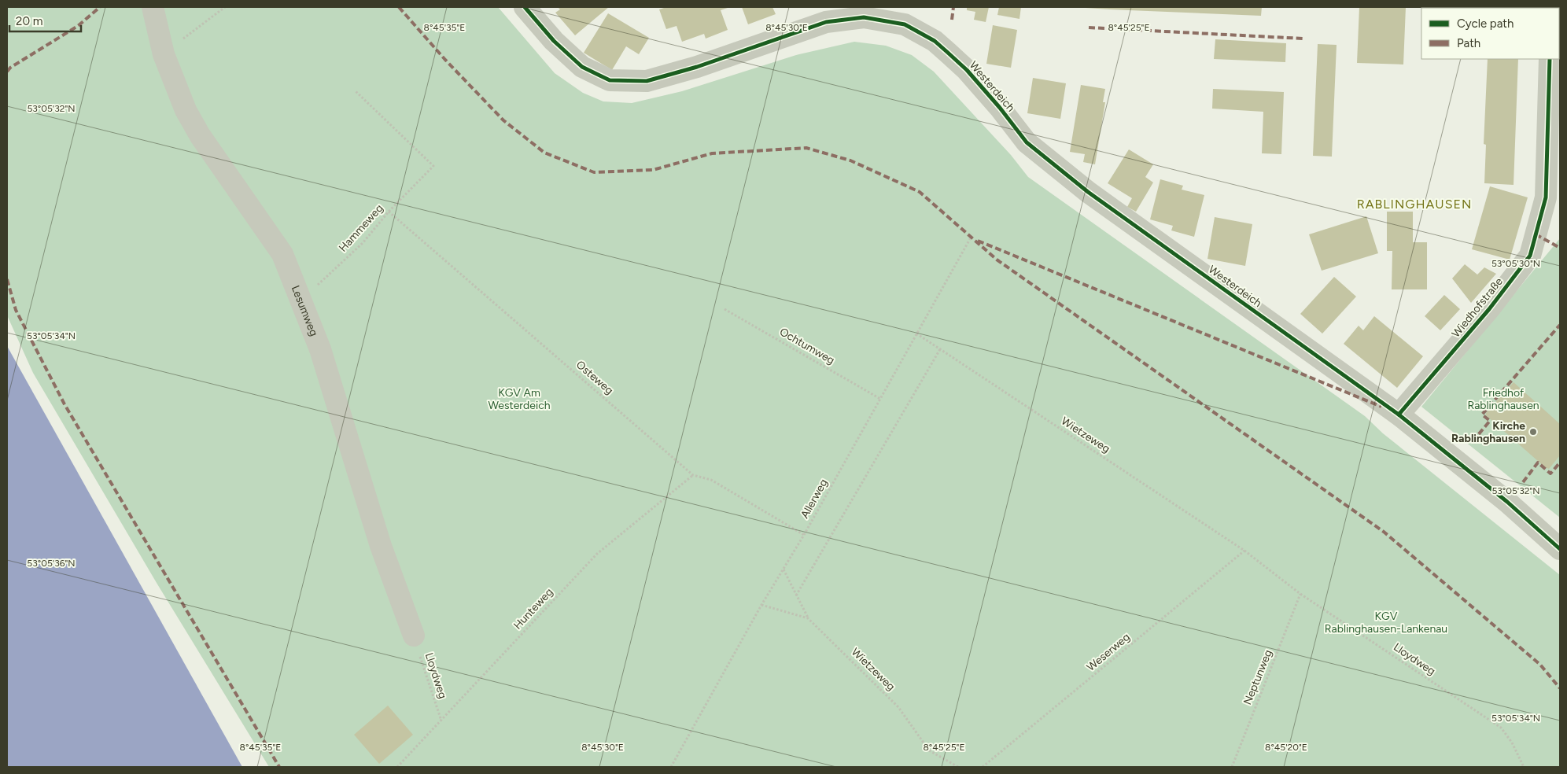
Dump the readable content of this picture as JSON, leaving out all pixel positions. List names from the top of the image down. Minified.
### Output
{"streets":{"street":["Westerdeich","Wiedhofstraße","Lesumweg"],"path":["Hammeweg","Ochtumweg","Osteweg","Wietzeweg","Allerweg","Hunteweg","Weserweg","Lloydweg","Neptunweg"]},"crossings":[["Westerdeich","Wiedhofstraße"],["Hammeweg","Lesumweg"],["Hammeweg","Osteweg"],["Lesumweg","Lloydweg"],["Ochtumweg","Allerweg"],["Osteweg","Allerweg"],["Osteweg","Hunteweg"],["Wietzeweg","Allerweg"],["Wietzeweg","Weserweg"],["Wietzeweg","Lloydweg"],["Hunteweg","Lloydweg"],["Weserweg","Lloydweg"],["Lloydweg","Neptunweg"]],"districts":["RABLINGHAUSEN"],"parks":["KGV Am Westerdeich","Friedhof Rablinghausen","KGV Rablinghausen-Lankenau"],"places":["Kirche Rablinghausen"],"legend":["Cycle path","Path"],"scale_bar":"20 m","coordinates":["8°45'35\"E","8°45'30\"E","8°45'25\"E","53°05'32\"N","53°05'30\"N","53°05'34\"N","53°05'36\"N","8°45'20\"E"]}
